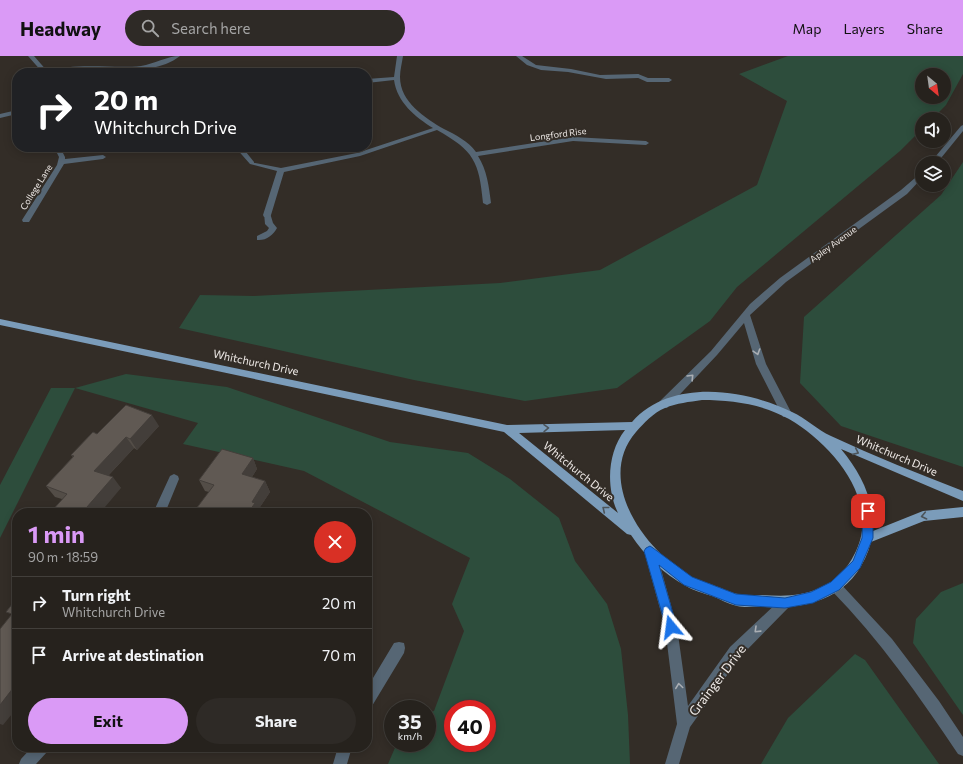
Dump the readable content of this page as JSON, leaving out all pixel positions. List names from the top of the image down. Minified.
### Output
{"streets":{"main road":["Whitchurch Drive"],"street":["Longford Rise","College Lane","Apley Avenue","Grainger Drive"]},"crossings":[["Apley Avenue","Whitchurch Drive"],["Whitchurch Drive","Grainger Drive"]],"one_way":["Apley Avenue"],"north":"bottom right","page":{"header":"Headway","search":"Search here","nav":["Map","Layers","Share"],"turn":["20 m","Whitchurch Drive"],"heading":["1 min","90 m · 18:59"],"list":[{"name":"Turn right","note":"Whitchurch Drive","value":"20 m"},{"name":"Arrive at destination","value":"70 m"}],"buttons":["Exit","Share"],"speed":"35 km/h","limit":"40"}}
